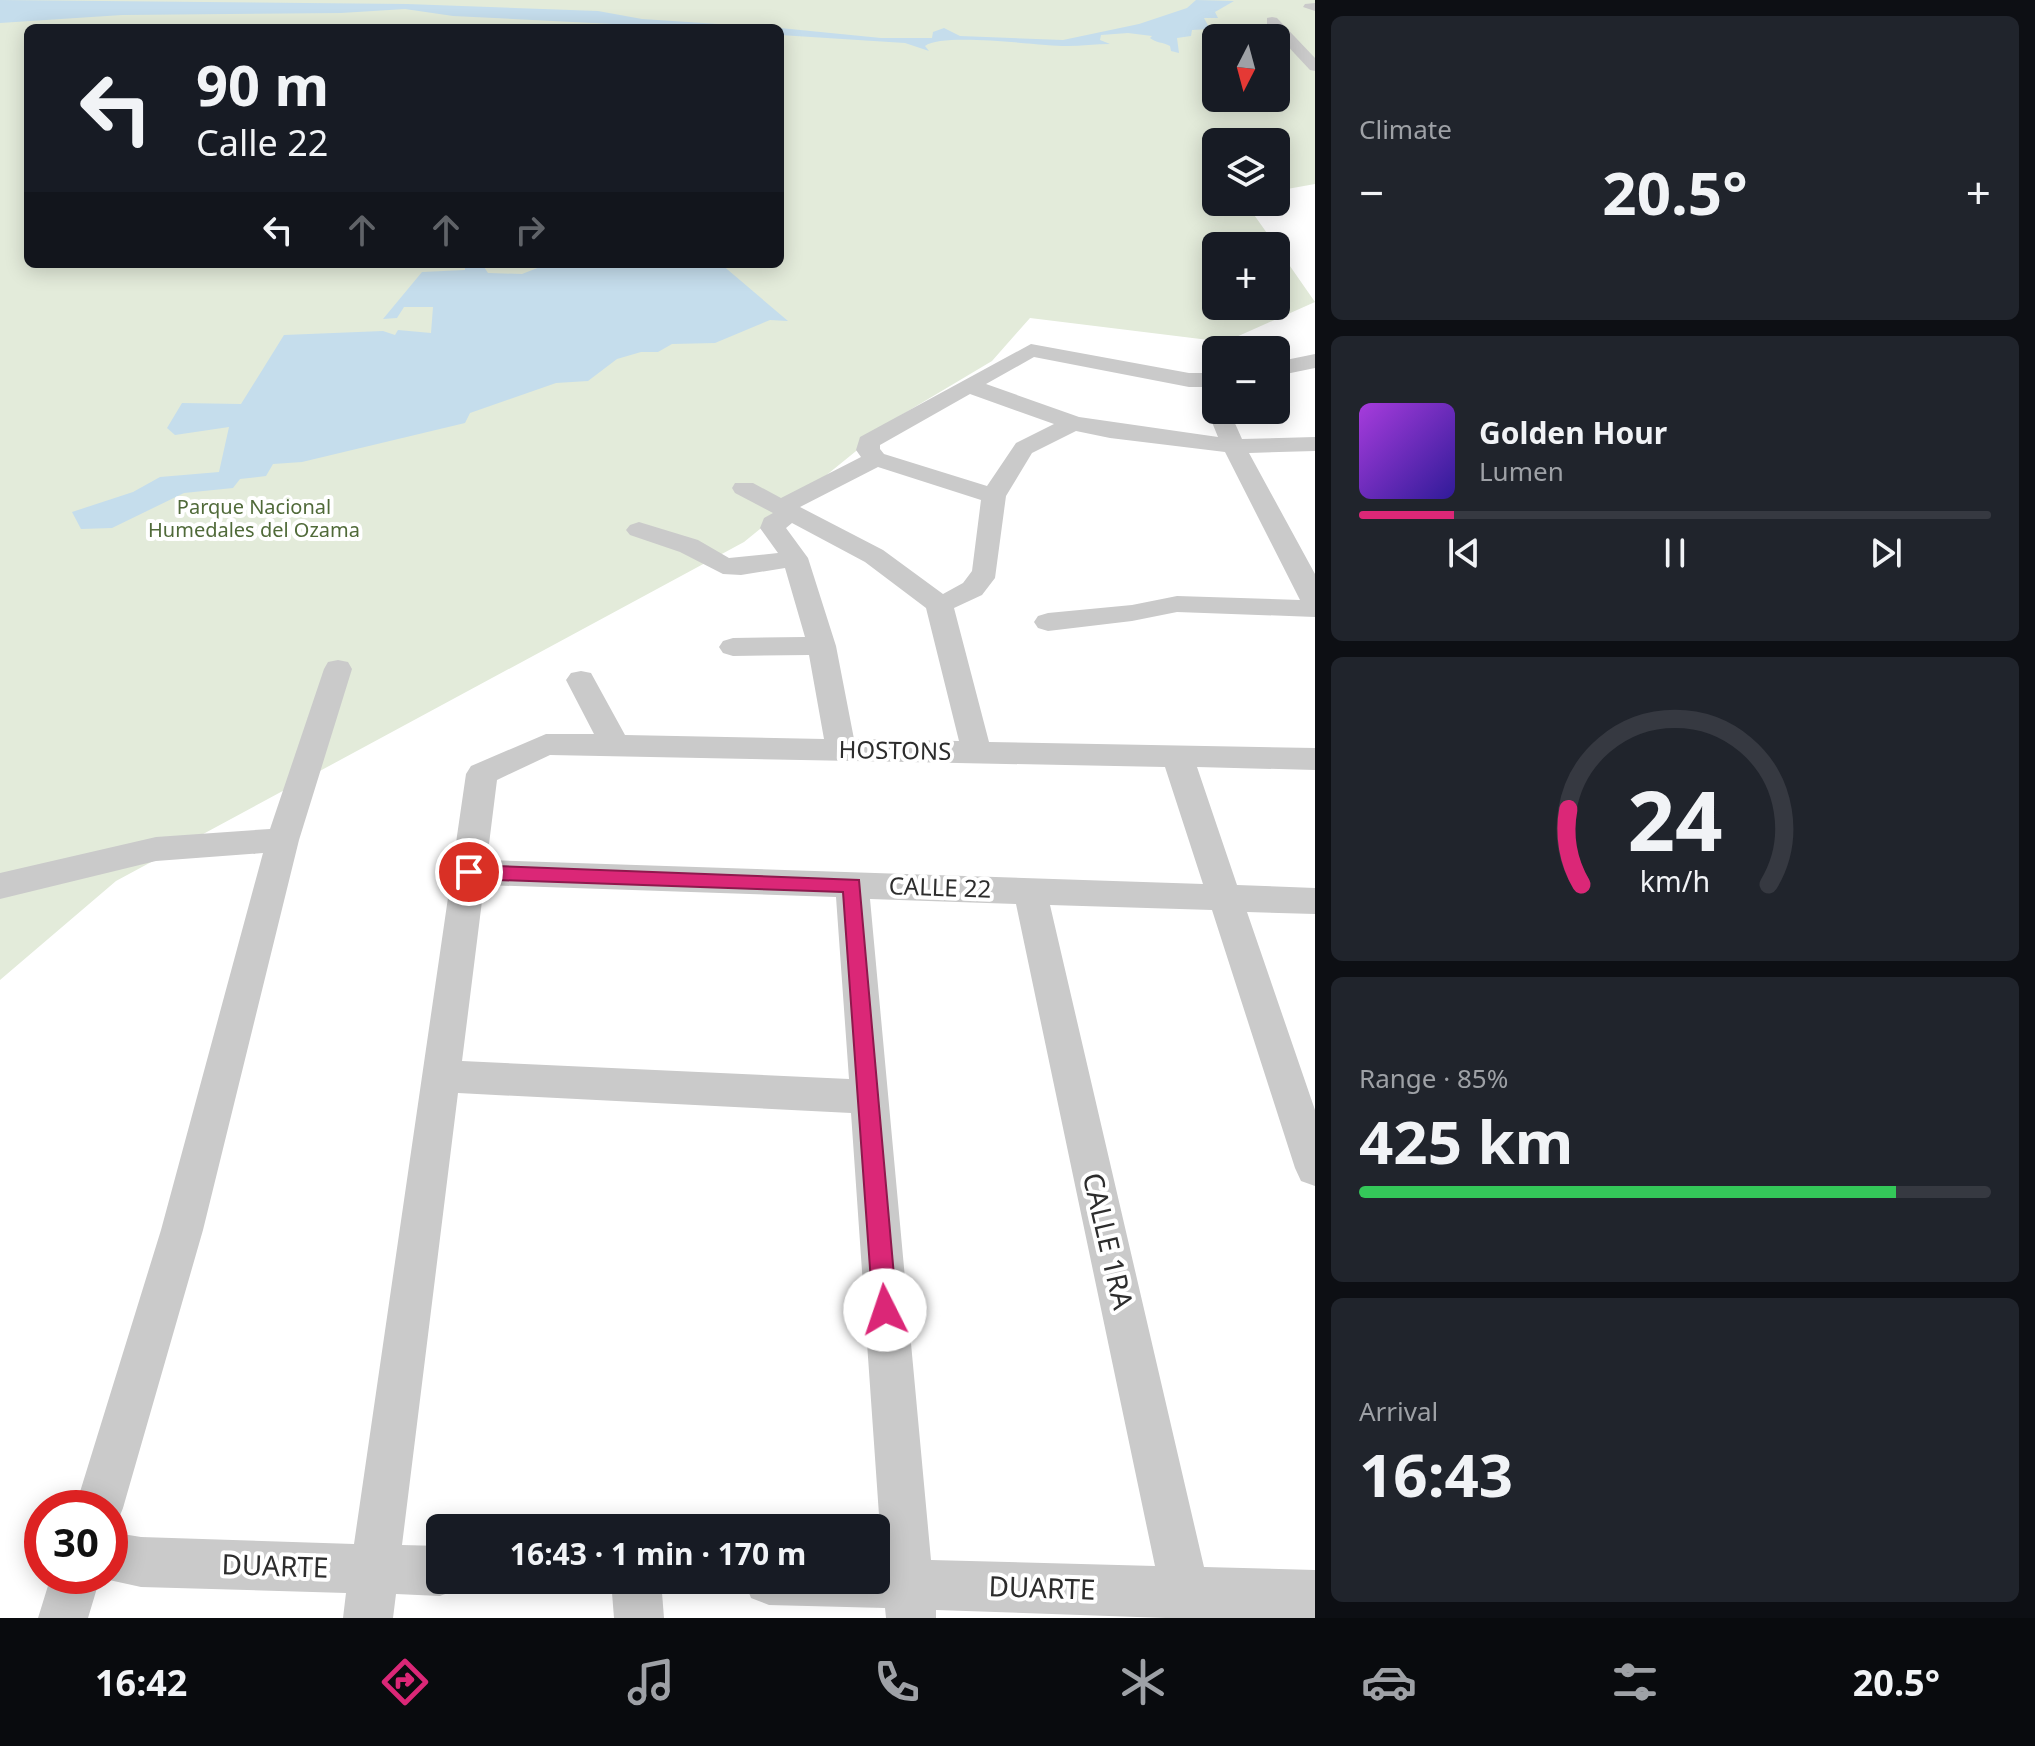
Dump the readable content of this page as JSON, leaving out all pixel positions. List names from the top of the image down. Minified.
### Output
{"streets":{"street":["HOSTONS","CALLE 22","CALLE 1RA","DUARTE"]},"crossings":[["HOSTONS","CALLE 22"],["CALLE 22","CALLE 1RA"],["CALLE 1RA","DUARTE"]],"parks":["Parque Nacional Humedales del Ozama"],"north":"bottom","page":{"tile":["Climate",["Range · 85%","425 km"],["Arrival","16:43"]],"map_buttons":["+","−"],"turn":["90 m","Calle 22"],"heat":["−","20.5°","+"],"song":["Golden Hour","Lumen"],"limit":"30","trip":"16:43 · 1 min · 170 m","tabs":["16:42","20.5°"],"gauge":["24","km/h"]}}
